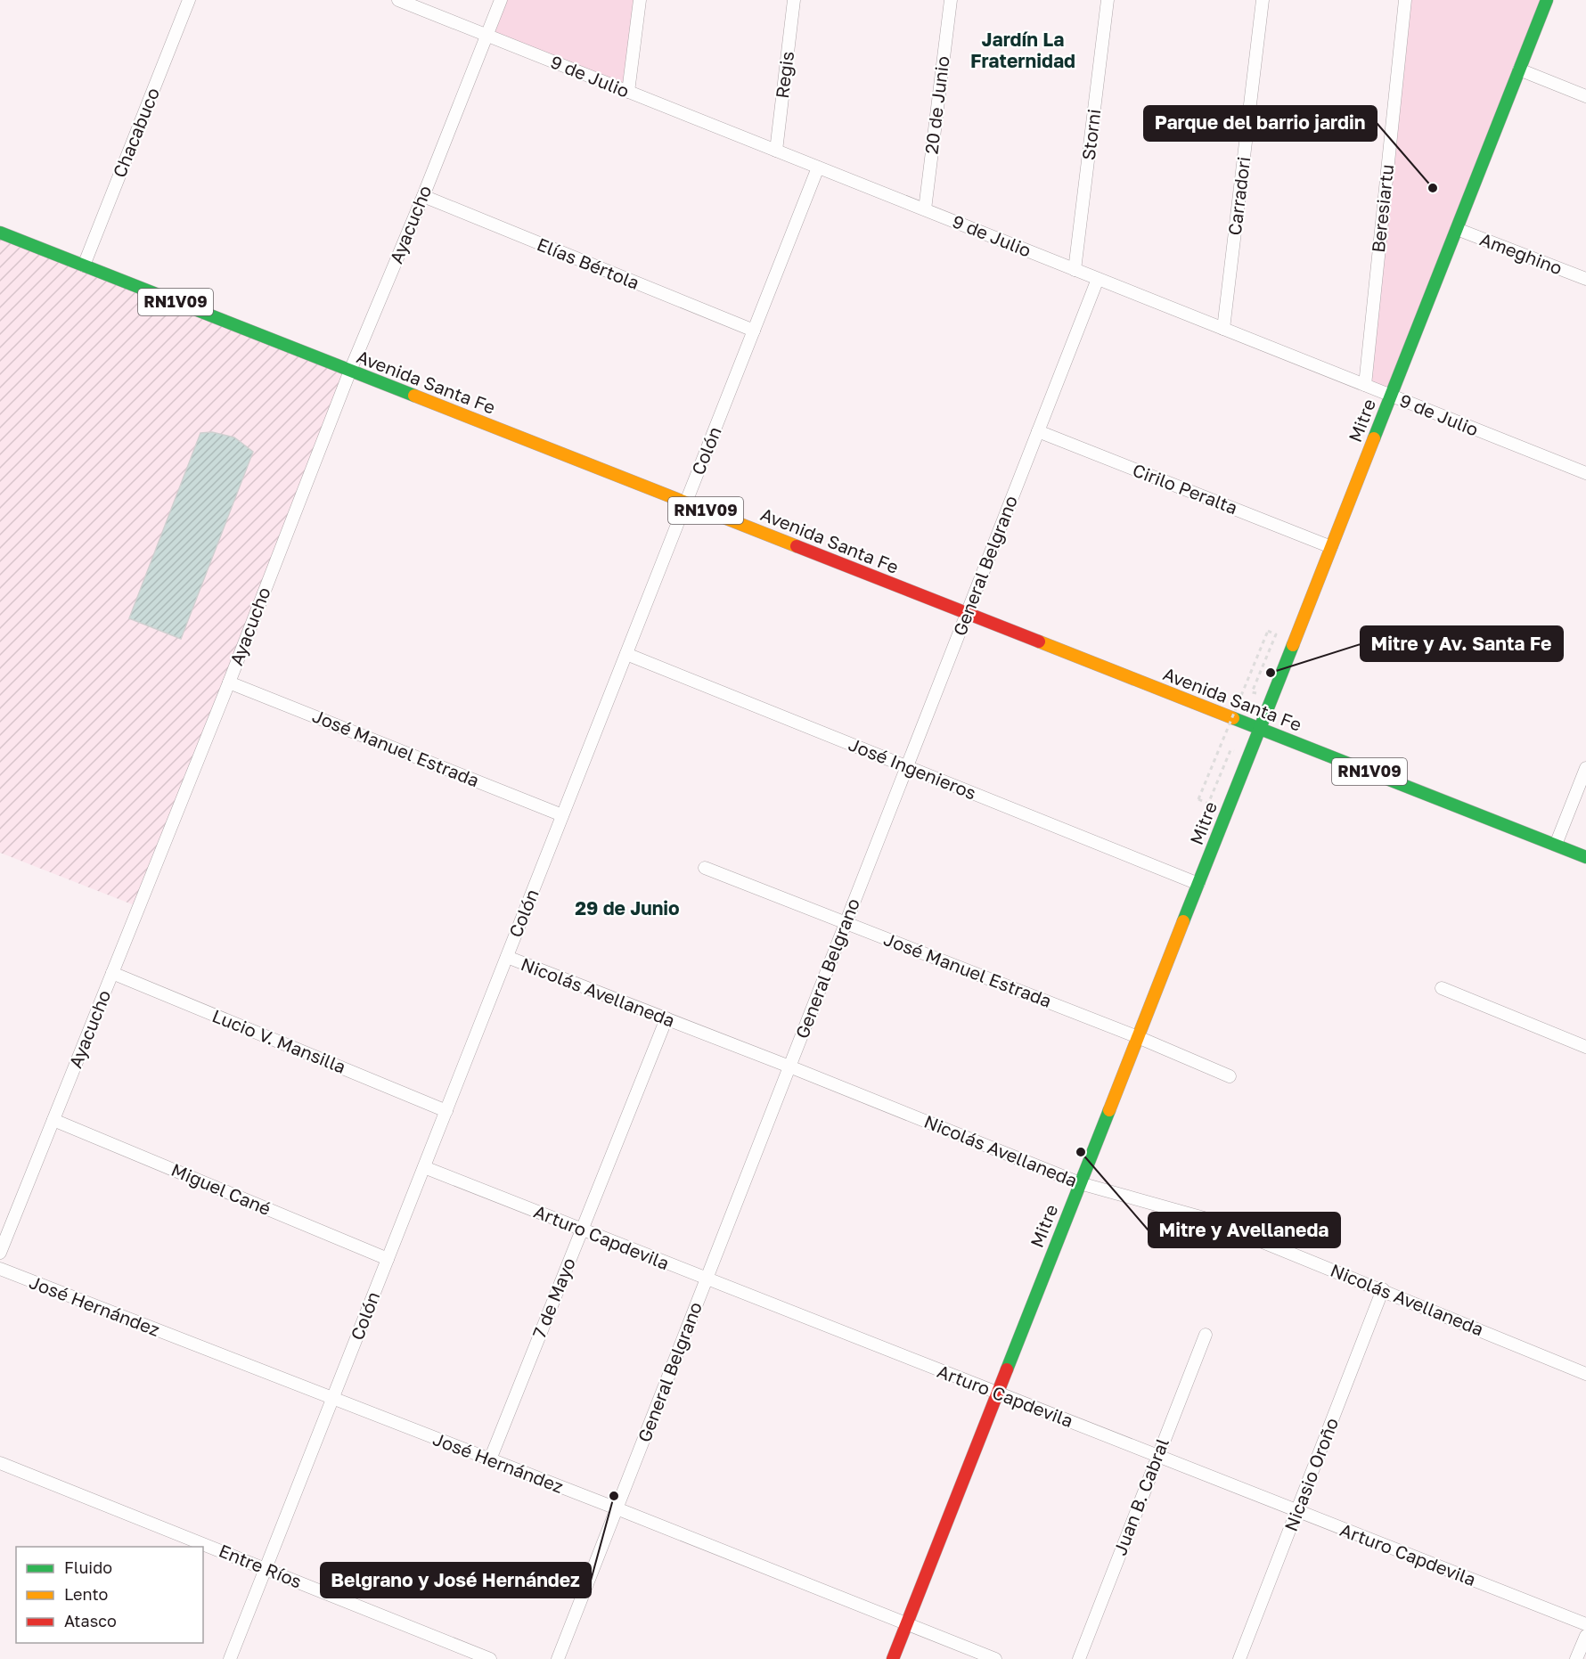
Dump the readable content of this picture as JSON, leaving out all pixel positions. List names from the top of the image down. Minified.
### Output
{"streets":{"street":["Regis","9 de Julio","20 de Junio","Chacabuco","Storni","Carradori","Beresiartu","Ayacucho","Ameghino","Elías Bértola","RN1V09","Avenida Santa Fe","Mitre","Colón","Cirilo Peralta","General Belgrano","José Manuel Estrada","José Ingenieros","Nicolás Avellaneda","Lucio V. Mansilla","Miguel Cané","Arturo Capdevila","7 de Mayo","José Hernández","Nicasio Oroño","Juan B. Cabral","Entre Ríos"]},"crossings":[["Regis","9 de Julio"],["9 de Julio","20 de Junio"],["9 de Julio","Storni"],["9 de Julio","Carradori"],["9 de Julio","Beresiartu"],["9 de Julio","Ayacucho"],["9 de Julio","Mitre"],["9 de Julio","Colón"],["9 de Julio","General Belgrano"],["Chacabuco","Avenida Santa Fe"],["Ayacucho","Elías Bértola"],["Ayacucho","Avenida Santa Fe"],["Ayacucho","José Manuel Estrada"],["Ayacucho","Lucio V. Mansilla"],["Ayacucho","Miguel Cané"],["Ameghino","Mitre"],["Elías Bértola","Colón"],["Avenida Santa Fe","Mitre"],["Avenida Santa Fe","Colón"],["Avenida Santa Fe","General Belgrano"],["Mitre","Cirilo Peralta"],["Mitre","José Manuel Estrada"],["Mitre","José Ingenieros"],["Mitre","Nicolás Avellaneda"],["Mitre","Arturo Capdevila"],["Mitre","José Hernández"],["Colón","José Manuel Estrada"],["Colón","José Ingenieros"],["Colón","Nicolás Avellaneda"],["Colón","Lucio V. Mansilla"],["Colón","Miguel Cané"],["Colón","Arturo Capdevila"],["Colón","José Hernández"],["Colón","Entre Ríos"],["Cirilo Peralta","General Belgrano"],["General Belgrano","José Manuel Estrada"],["General Belgrano","José Ingenieros"],["General Belgrano","Nicolás Avellaneda"],["General Belgrano","Arturo Capdevila"],["General Belgrano","José Hernández"],["Nicolás Avellaneda","7 de Mayo"],["Nicolás Avellaneda","Nicasio Oroño"],["Arturo Capdevila","7 de Mayo"],["Arturo Capdevila","Nicasio Oroño"],["Arturo Capdevila","Juan B. Cabral"],["7 de Mayo","José Hernández"]],"districts":["Jardín La Fraternidad","29 de Junio"],"places":["Parque del barrio jardin","Mitre y Av. Santa Fe","Mitre y Avellaneda","Belgrano y José Hernández"],"legend":["Fluido","Lento","Atasco"]}
